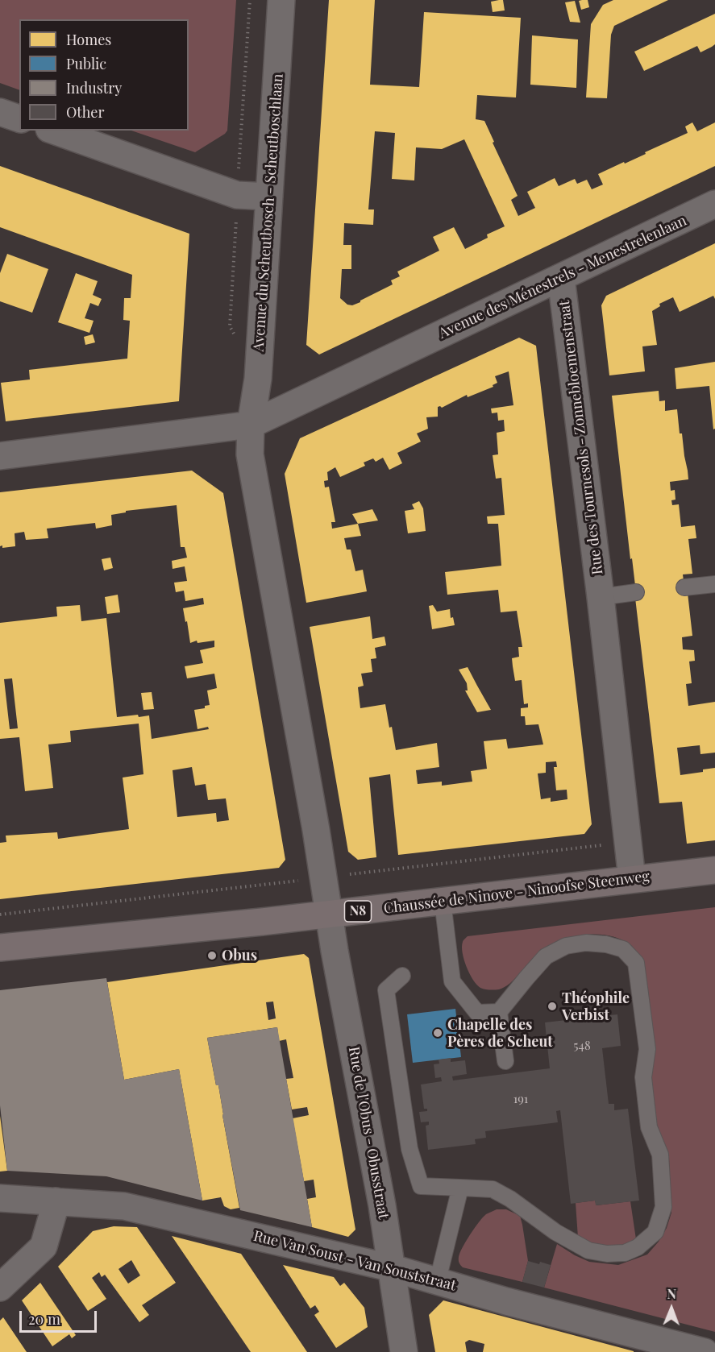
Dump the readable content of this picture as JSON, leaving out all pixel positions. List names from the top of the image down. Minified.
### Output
{"streets":{"main road":["Chaussée de Ninove - Ninoofse Steenweg","N8"],"street":["Avenue du Scheutbosch - Scheutboschlaan","Avenue des Ménestrels - Menestrelenlaan","Rue des Tournesols - Zonnebloemenstraat","Rue de l'Obus - Obusstraat","Rue Van Soust - Van Souststraat"]},"crossings":[["Avenue du Scheutbosch - Scheutboschlaan","Avenue des Ménestrels - Menestrelenlaan"],["Avenue du Scheutbosch - Scheutboschlaan","Chaussée de Ninove - Ninoofse Steenweg"],["Avenue du Scheutbosch - Scheutboschlaan","Rue de l'Obus - Obusstraat"],["Avenue des Ménestrels - Menestrelenlaan","Rue des Tournesols - Zonnebloemenstraat"],["Rue des Tournesols - Zonnebloemenstraat","Chaussée de Ninove - Ninoofse Steenweg"],["Chaussée de Ninove - Ninoofse Steenweg","Rue de l'Obus - Obusstraat"],["Rue de l'Obus - Obusstraat","Rue Van Soust - Van Souststraat"]],"places":["Obus","Théophile Verbist","Chapelle des Pères de Scheut"],"house_numbers":["548","191"],"legend":["Homes","Public","Industry","Other"],"scale_bar":"20 m","north":"top"}
